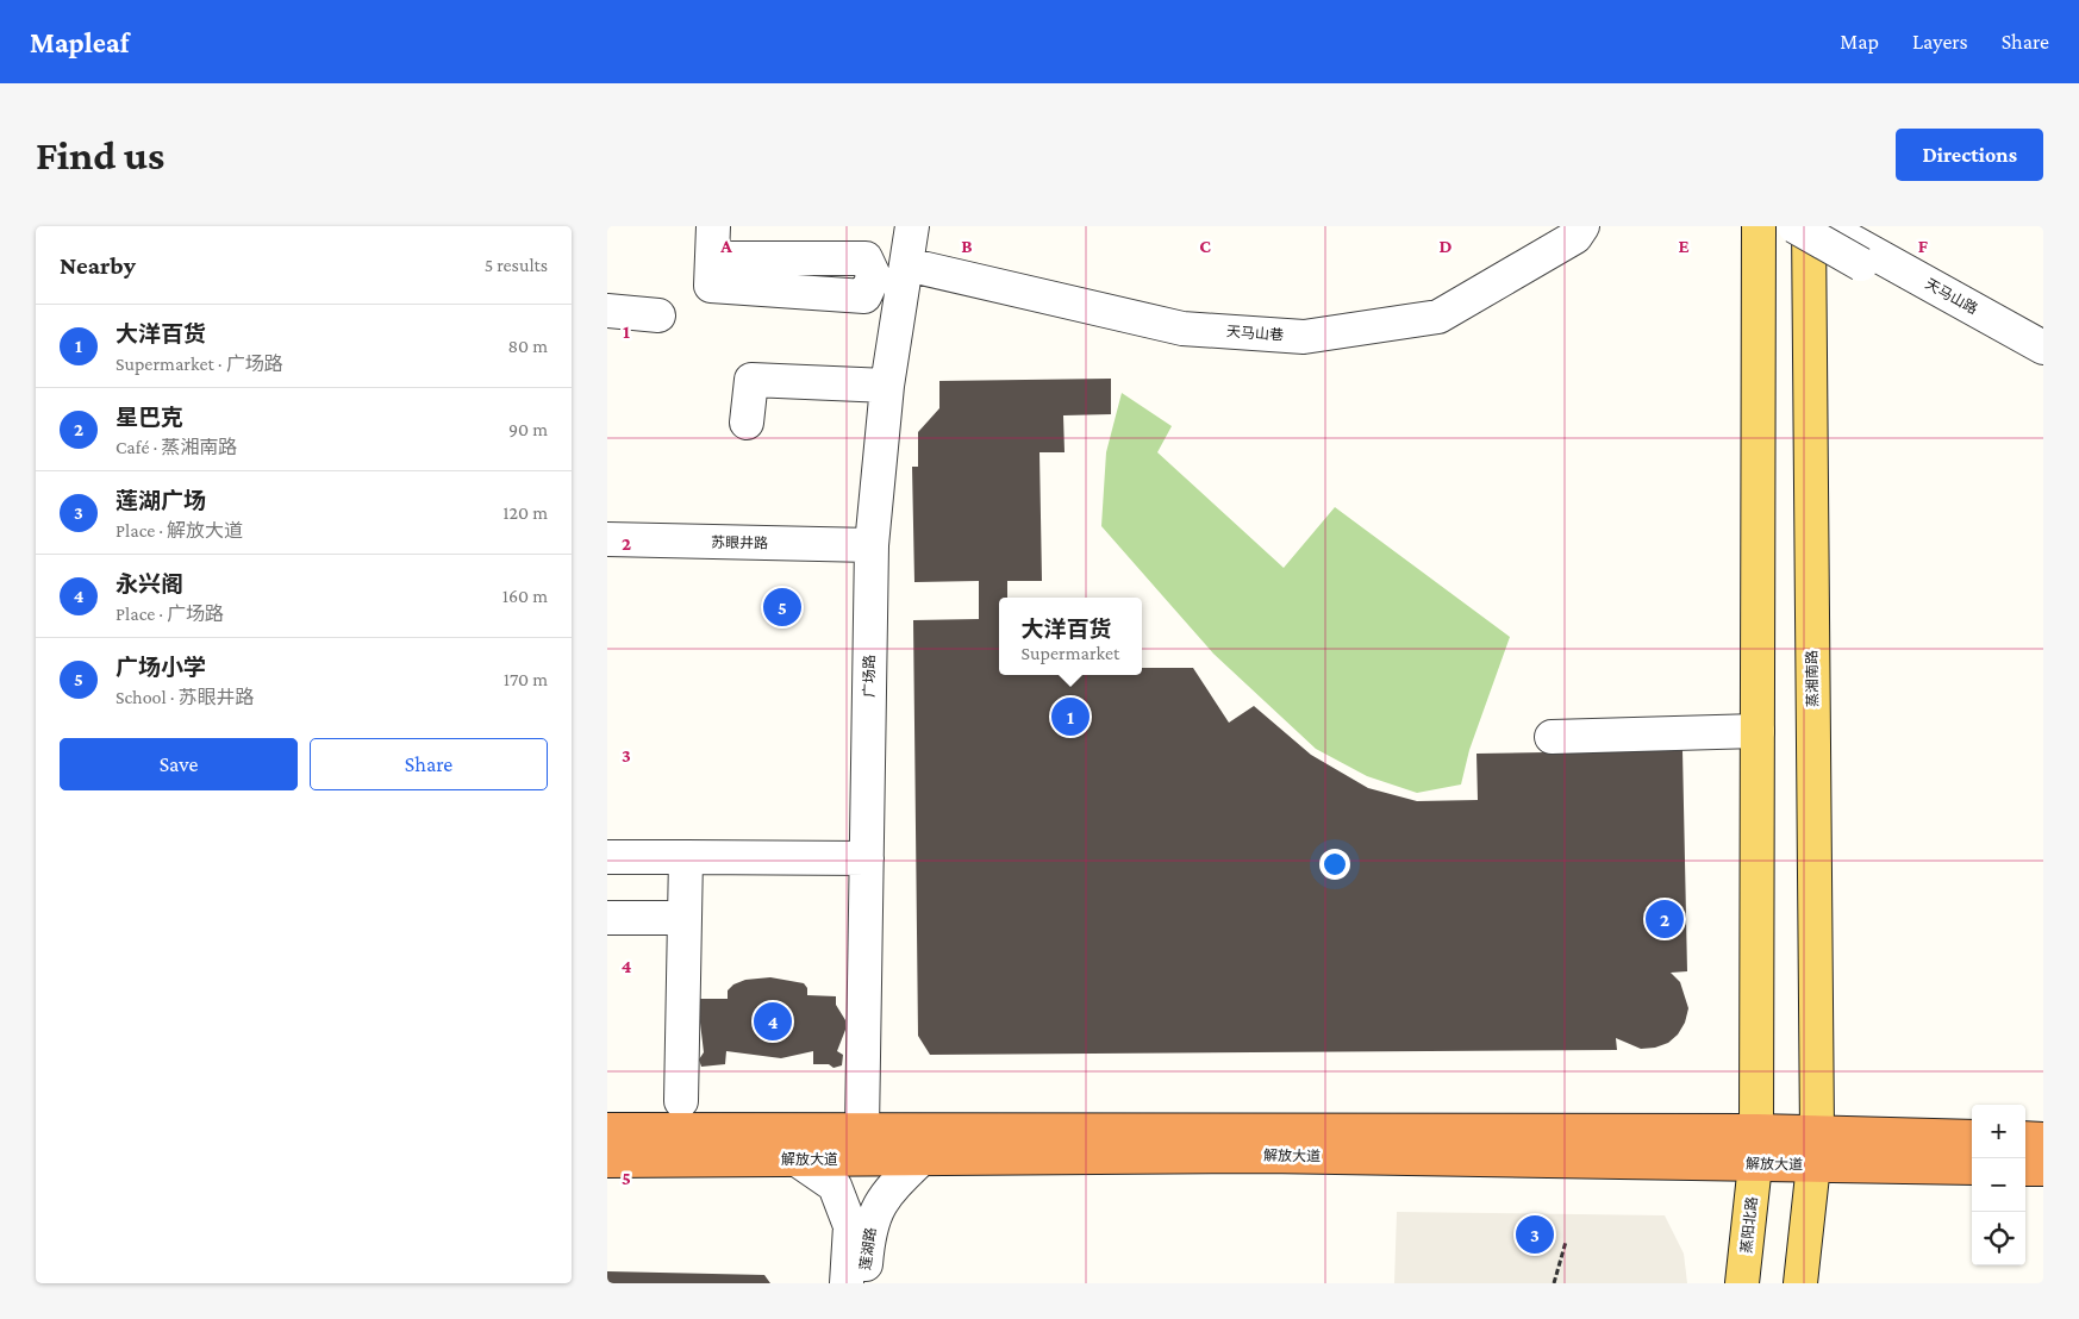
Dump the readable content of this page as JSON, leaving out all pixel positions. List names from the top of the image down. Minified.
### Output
{"streets":{"highway":["解放大道"],"main road":["蒸湘南路","蒸阳北路"],"street":["天马山路","天马山巷","苏眼井路","广场路","莲湖路"]},"crossings":[["天马山巷","广场路"],["苏眼井路","广场路"],["广场路","解放大道"],["蒸湘南路","解放大道"],["解放大道","蒸阳北路"],["解放大道","莲湖路"]],"page":{"header":"Mapleaf","nav":["Map","Layers","Share"],"buttons":["Directions",["Save","Share"]],"title":"Find us","heading":["Nearby","5 results"],"list":[{"mark":"1","name":"大洋百货","note":"Supermarket · 广场路","value":"80 m"},{"mark":"2","name":"星巴克","note":"Café · 蒸湘南路","value":"90 m"},{"mark":"3","name":"莲湖广场","note":"Place · 解放大道","value":"120 m"},{"mark":"4","name":"永兴阁","note":"Place · 广场路","value":"160 m"},{"mark":"5","name":"广场小学","note":"School · 苏眼井路","value":"170 m"}],"pins":["5","1","2","4","3"],"popup":["大洋百货","Supermarket"],"map_buttons":["+","−"]},"grid":{"columns":["A","B","C","D","E","F"],"rows":["1","2","3","4","5"]}}
